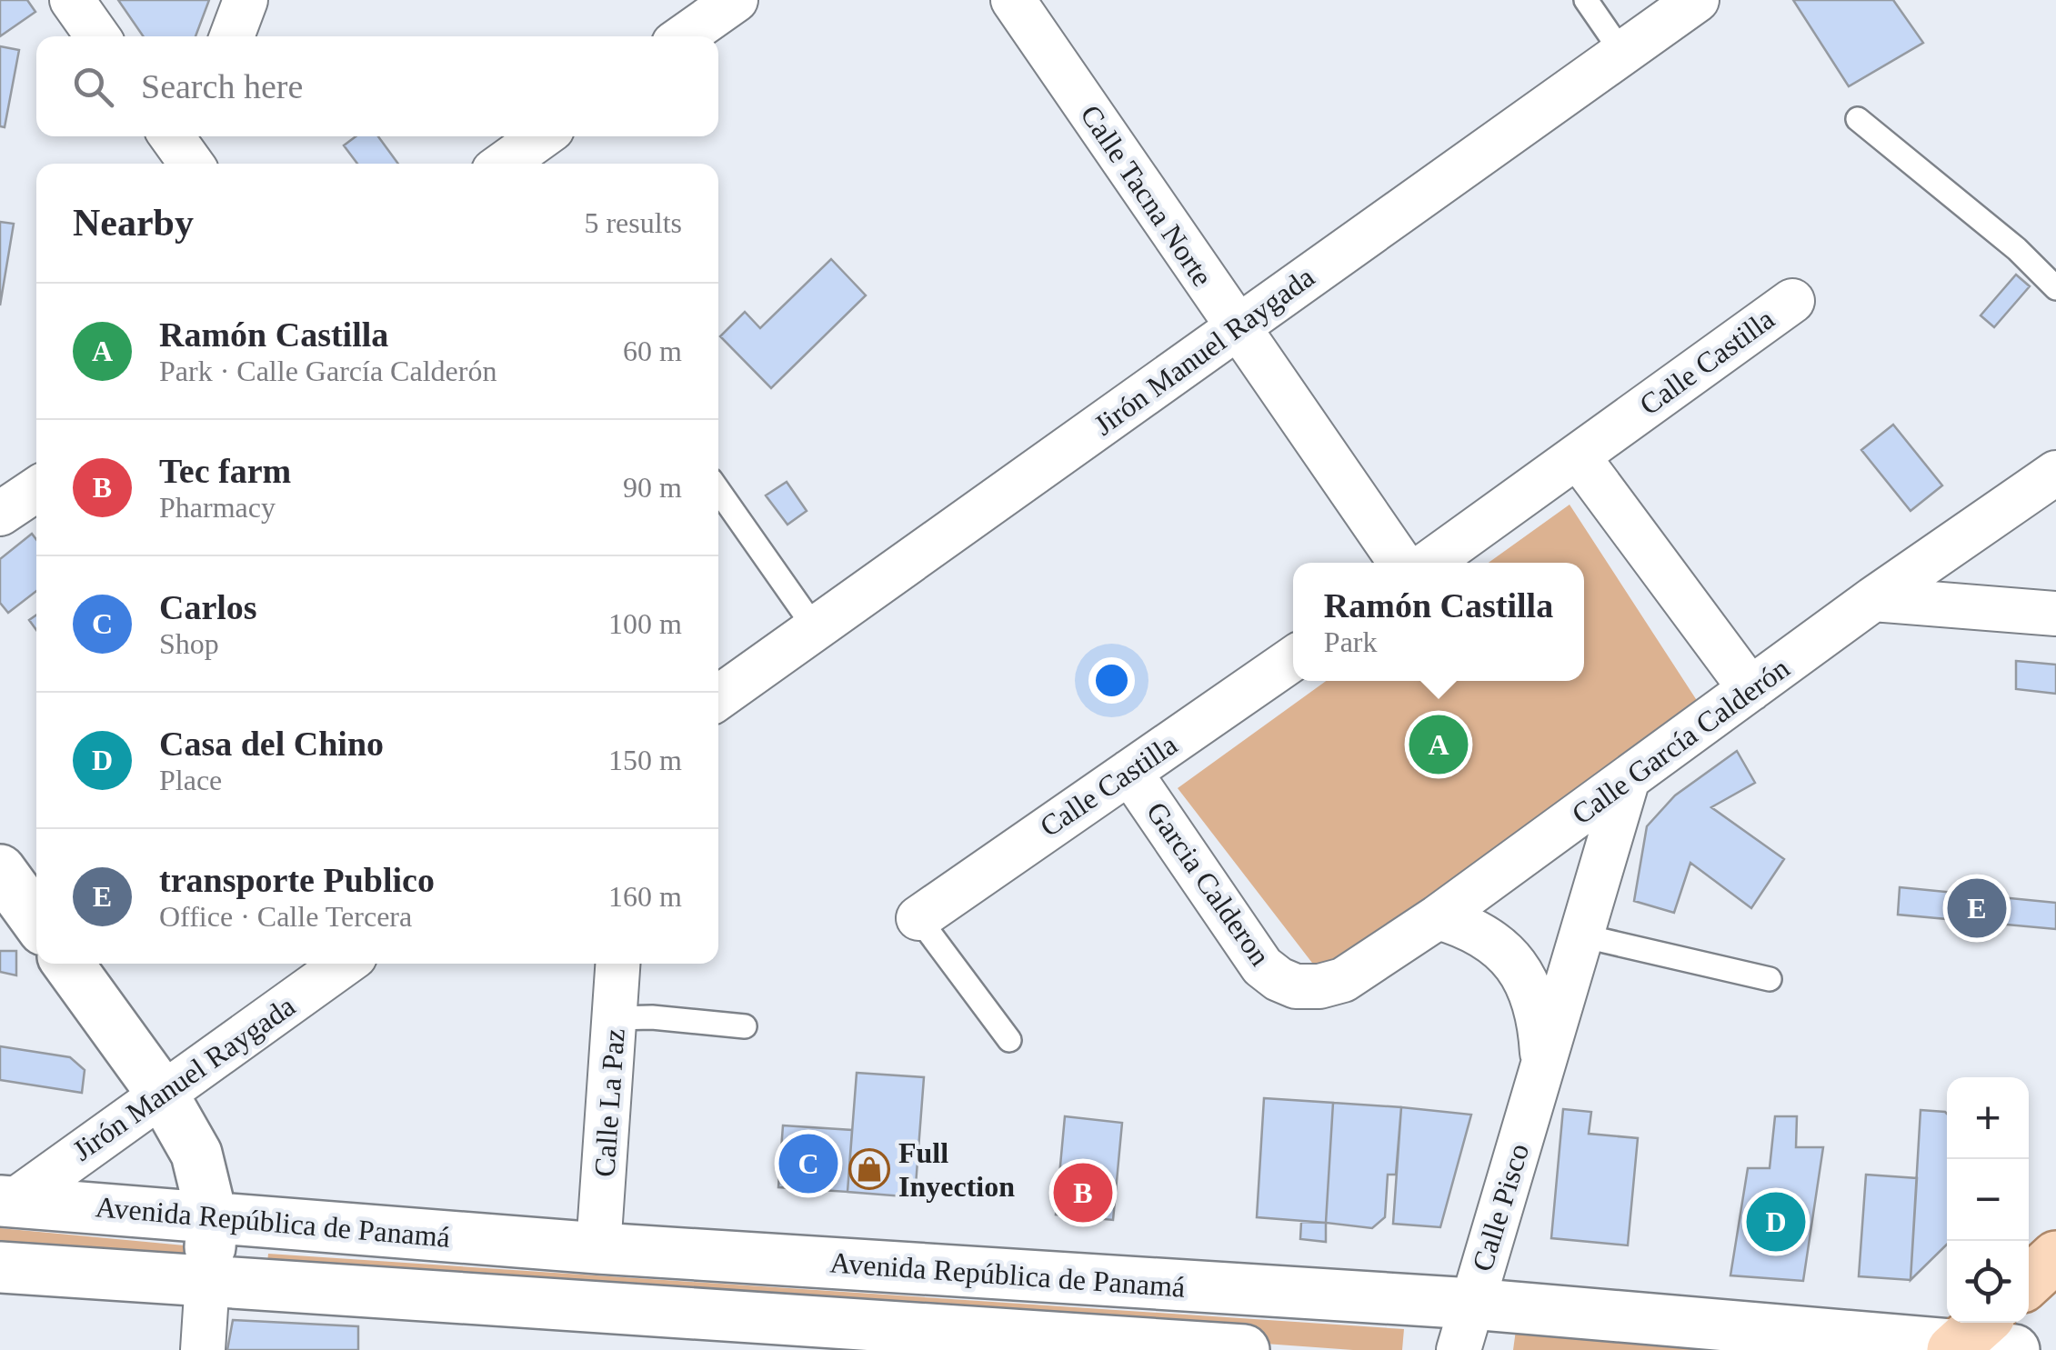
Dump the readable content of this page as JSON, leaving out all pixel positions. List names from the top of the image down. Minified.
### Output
{"streets":{"main road":["Avenida República de Panamá"],"street":["Calle Tacna Norte","Jirón Manuel Raygada","Calle Castilla","Calle García Calderón","Garcia Calderon","Calle La Paz","Calle Pisco"]},"crossings":[["Calle Tacna Norte","Jirón Manuel Raygada"],["Jirón Manuel Raygada","Avenida República de Panamá"],["Calle Castilla","Garcia Calderon"],["Calle García Calderón","Garcia Calderon"],["Calle García Calderón","Calle Pisco"],["Calle La Paz","Avenida República de Panamá"],["Calle Pisco","Avenida República de Panamá"]],"places":{"shop":["Full Inyection"]},"page":{"search":"Search here","heading":["Nearby","5 results"],"list":[{"mark":"A","name":"Ramón Castilla","note":"Park · Calle García Calderón","value":"60 m"},{"mark":"B","name":"Tec farm","note":"Pharmacy","value":"90 m"},{"mark":"C","name":"Carlos","note":"Shop","value":"100 m"},{"mark":"D","name":"Casa del Chino","note":"Place","value":"150 m"},{"mark":"E","name":"transporte Publico","note":"Office · Calle Tercera","value":"160 m"}],"popup":["Ramón Castilla","Park"],"pins":["A","E","C","B","D"],"map_buttons":["+","−"]}}
